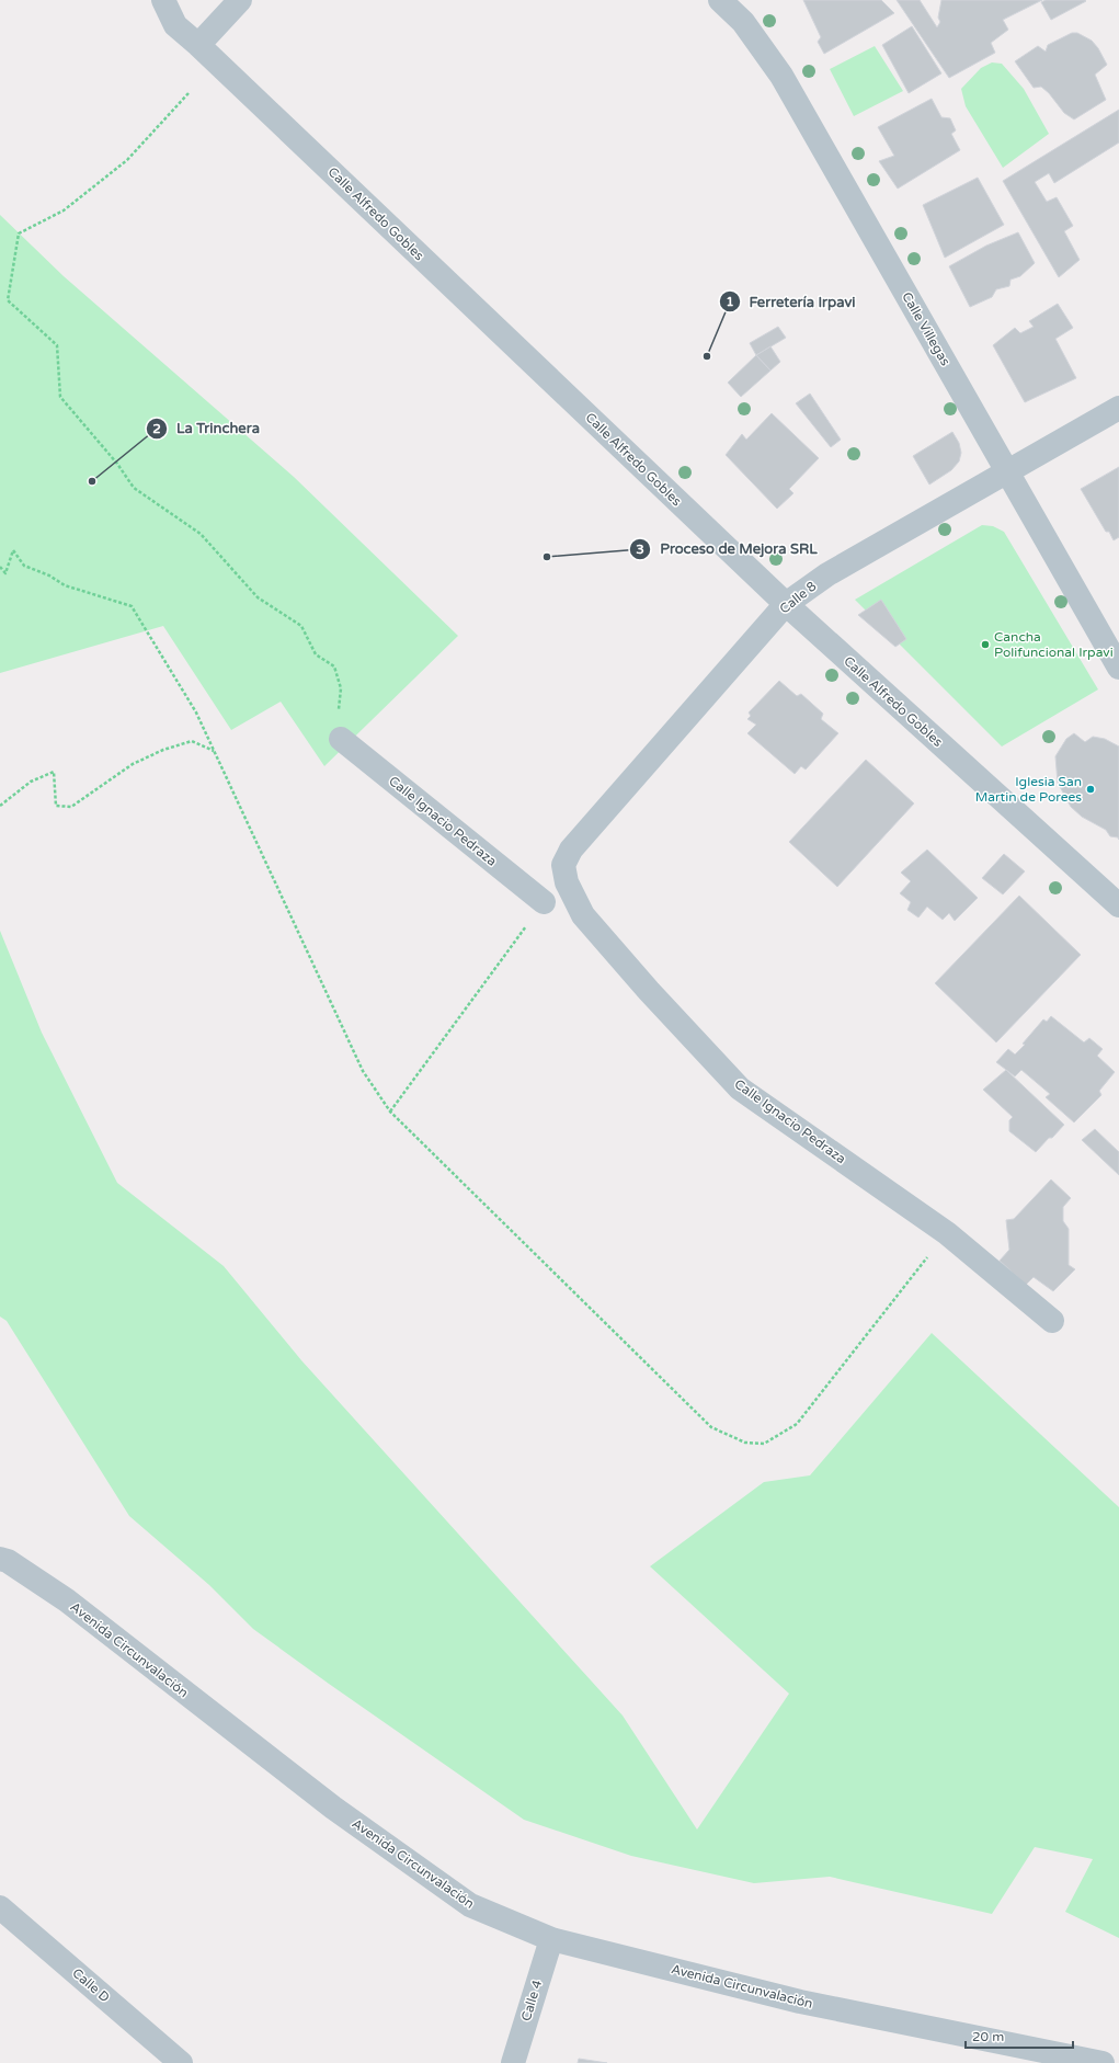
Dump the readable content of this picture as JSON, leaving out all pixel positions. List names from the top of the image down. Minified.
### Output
{"streets":{"street":["Calle Alfredo Gobles","Calle Villegas","Calle 8","Calle Ignacio Pedraza","Avenida Circunvalación","Calle D","Calle 4"]},"crossings":[["Calle Alfredo Gobles","Calle 8"],["Calle Villegas","Calle 8"],["Calle 8","Calle Ignacio Pedraza"],["Avenida Circunvalación","Calle 4"]],"places":["Ferretería Irpavi","La Trinchera","Proceso de Mejora SRL","Cancha Polifuncional Irpavi","Iglesia San Martin de Porees"],"scale_bar":"20 m"}
